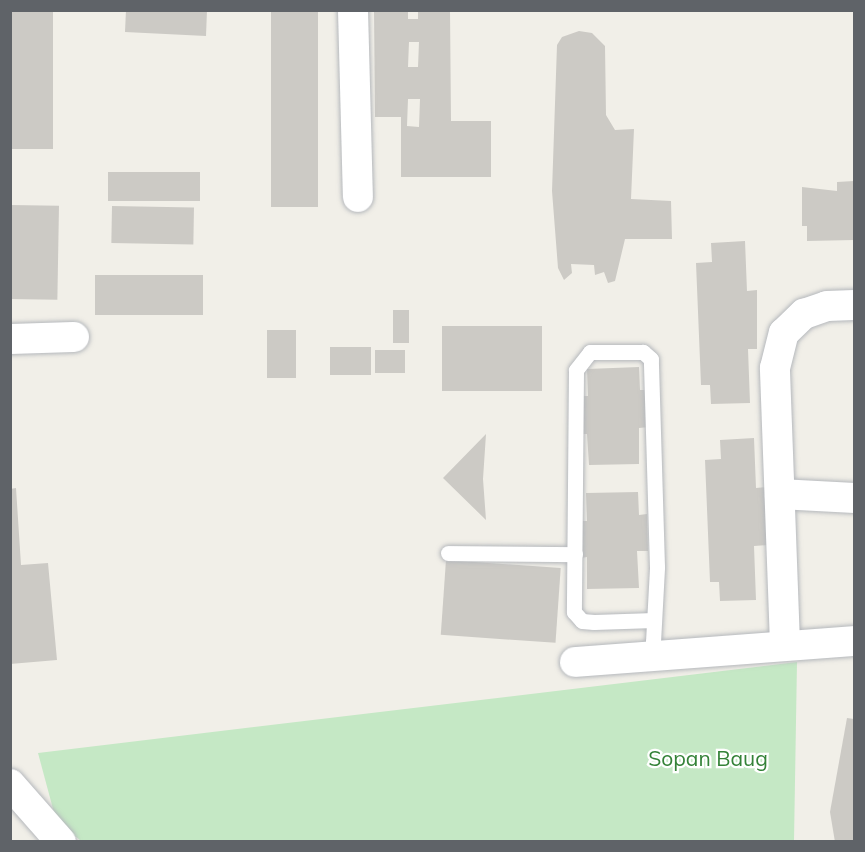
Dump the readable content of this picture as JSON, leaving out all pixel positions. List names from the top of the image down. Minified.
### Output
{"parks":["Sopan Baug"]}
